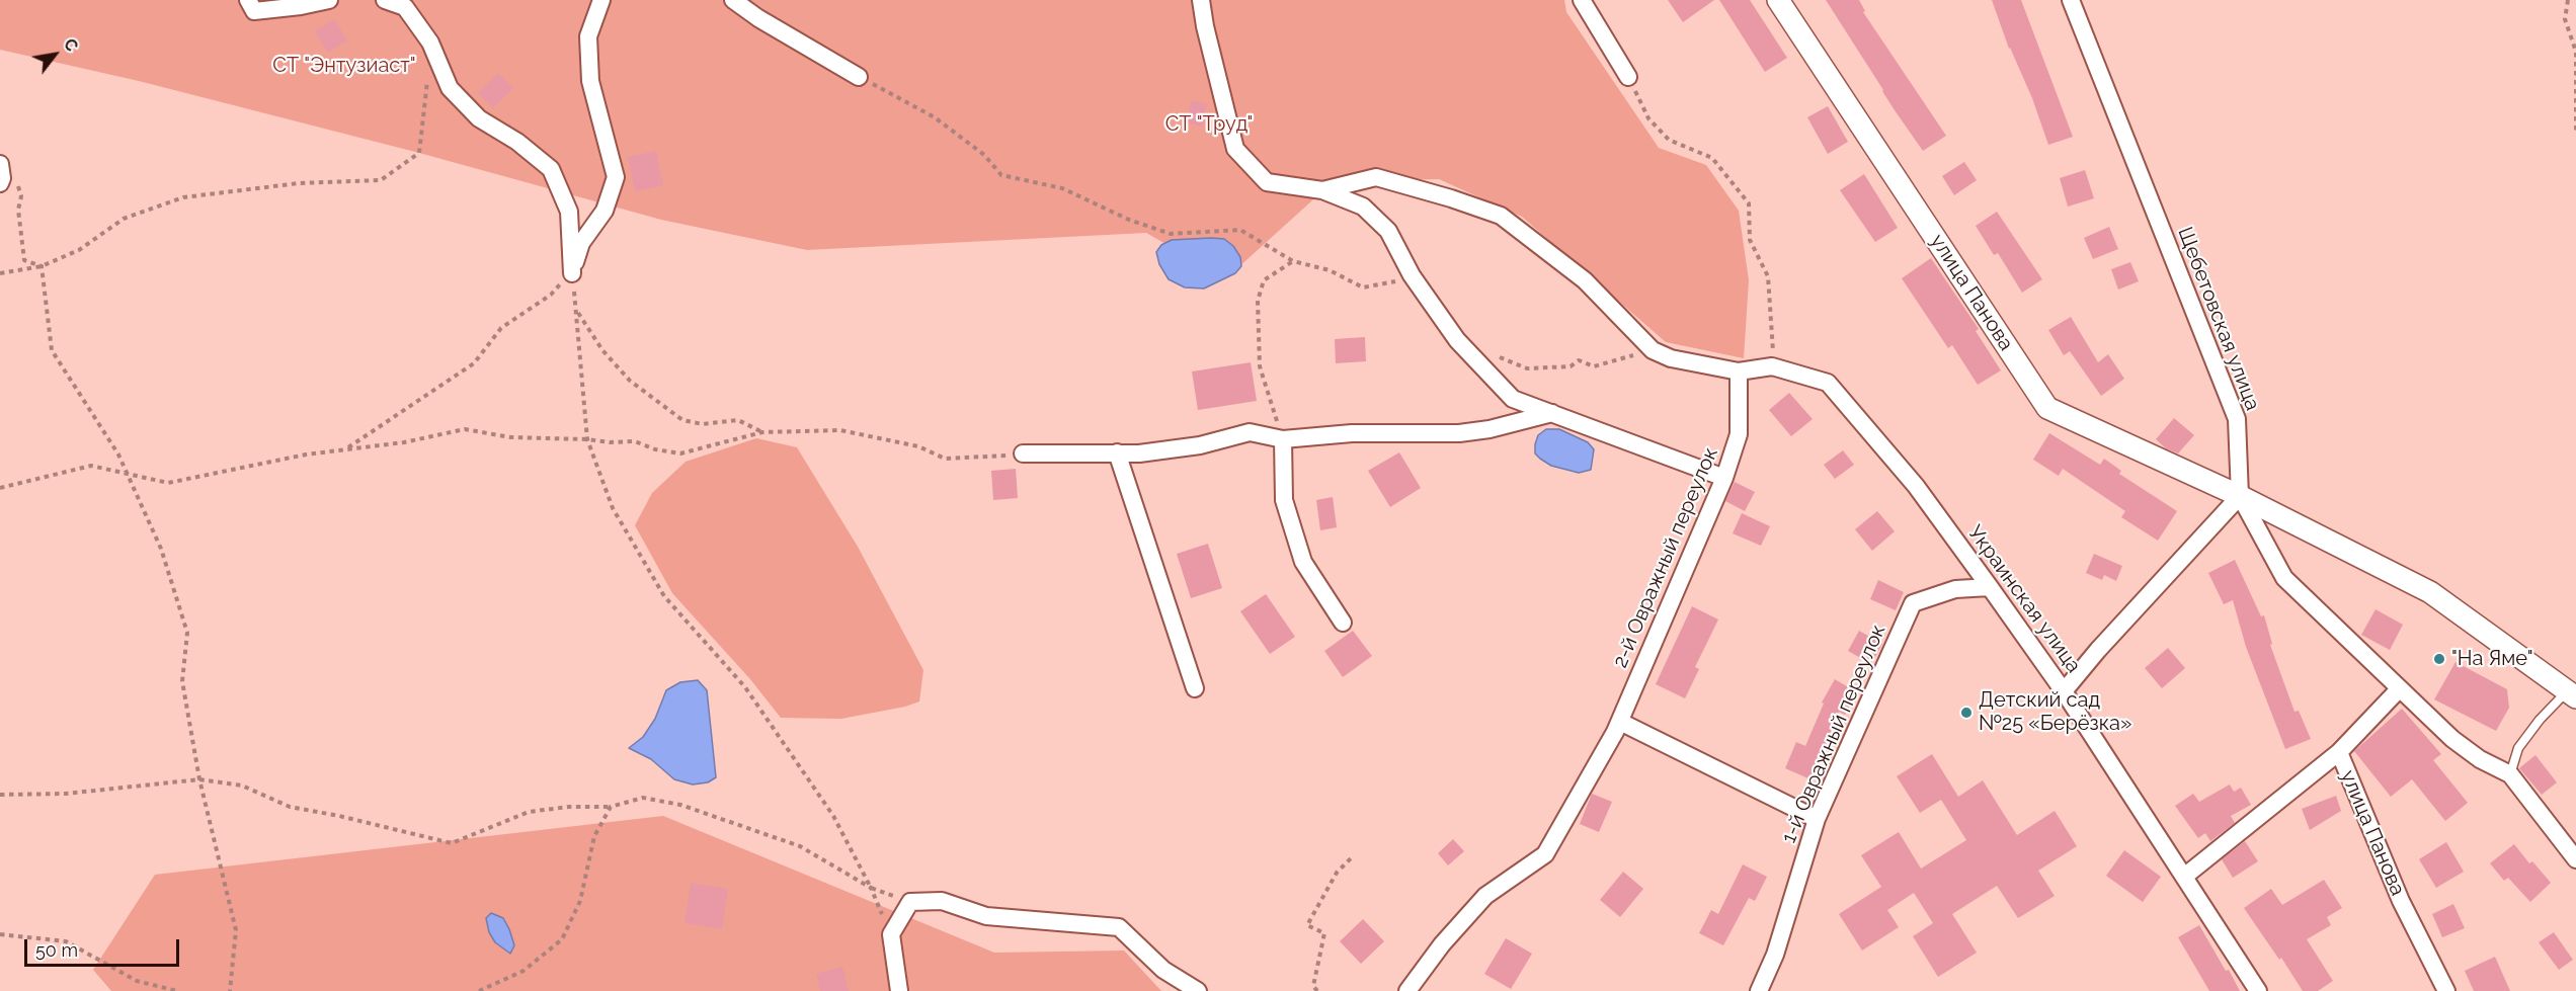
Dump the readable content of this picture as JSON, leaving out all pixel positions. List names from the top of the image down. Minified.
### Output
{"streets":{"street":["улица Панова","Щебетовская улица","2-й Овражный переулок","Украинская улица","1-й Овражный переулок"]},"crossings":[["улица Панова","Щебетовская улица"],["2-й Овражный переулок","Украинская улица"],["Украинская улица","1-й Овражный переулок"]],"parks":["СТ \"Энтузиаст\"","СТ \"Труд\""],"places":["\"На Яме\"","Детский сад №25 «Берёзка»"],"scale_bar":"50 m","north":"top right"}
